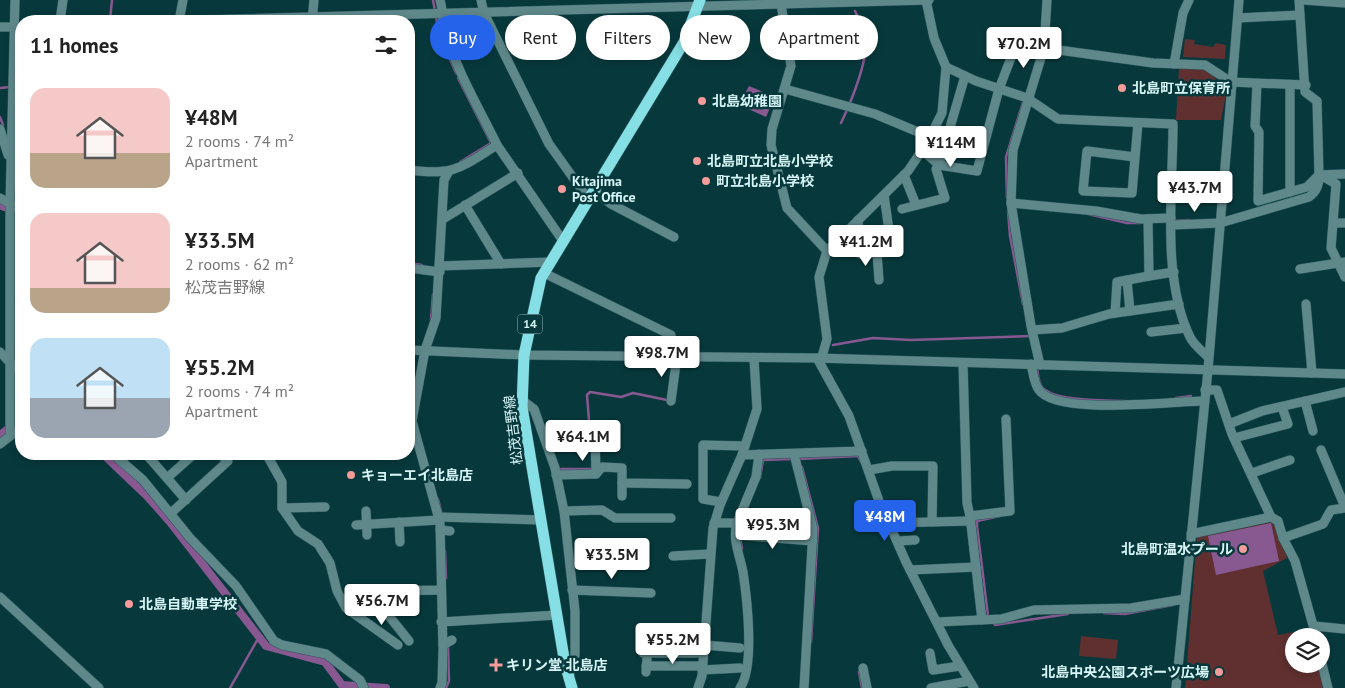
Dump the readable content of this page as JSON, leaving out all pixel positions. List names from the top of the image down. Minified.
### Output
{"streets":{"main road":["14","松茂吉野線"]},"places":{"other":["北島町立保育所","北島幼稚園","北島町立北島小学校","町立北島小学校","Kitajima Post Office","キョーエイ北島店","北島町温水プール","北島自動車学校","北島中央公園スポーツ広場"],"health":["キリン堂 北島店"]},"page":{"chip":["Buy","Rent","Filters","New","Apartment"],"heading":"11 homes","price":["¥70.2M","¥114M","¥43.7M","¥41.2M","¥98.7M","¥64.1M","¥48M","¥95.3M","¥33.5M","¥56.7M","¥55.2M"],"list":[{"name":"¥48M","note":"2 rooms · 74 m² · Apartment"},{"name":"¥33.5M","note":"2 rooms · 62 m² · 松茂吉野線"},{"name":"¥55.2M","note":"2 rooms · 74 m² · Apartment"}]}}
